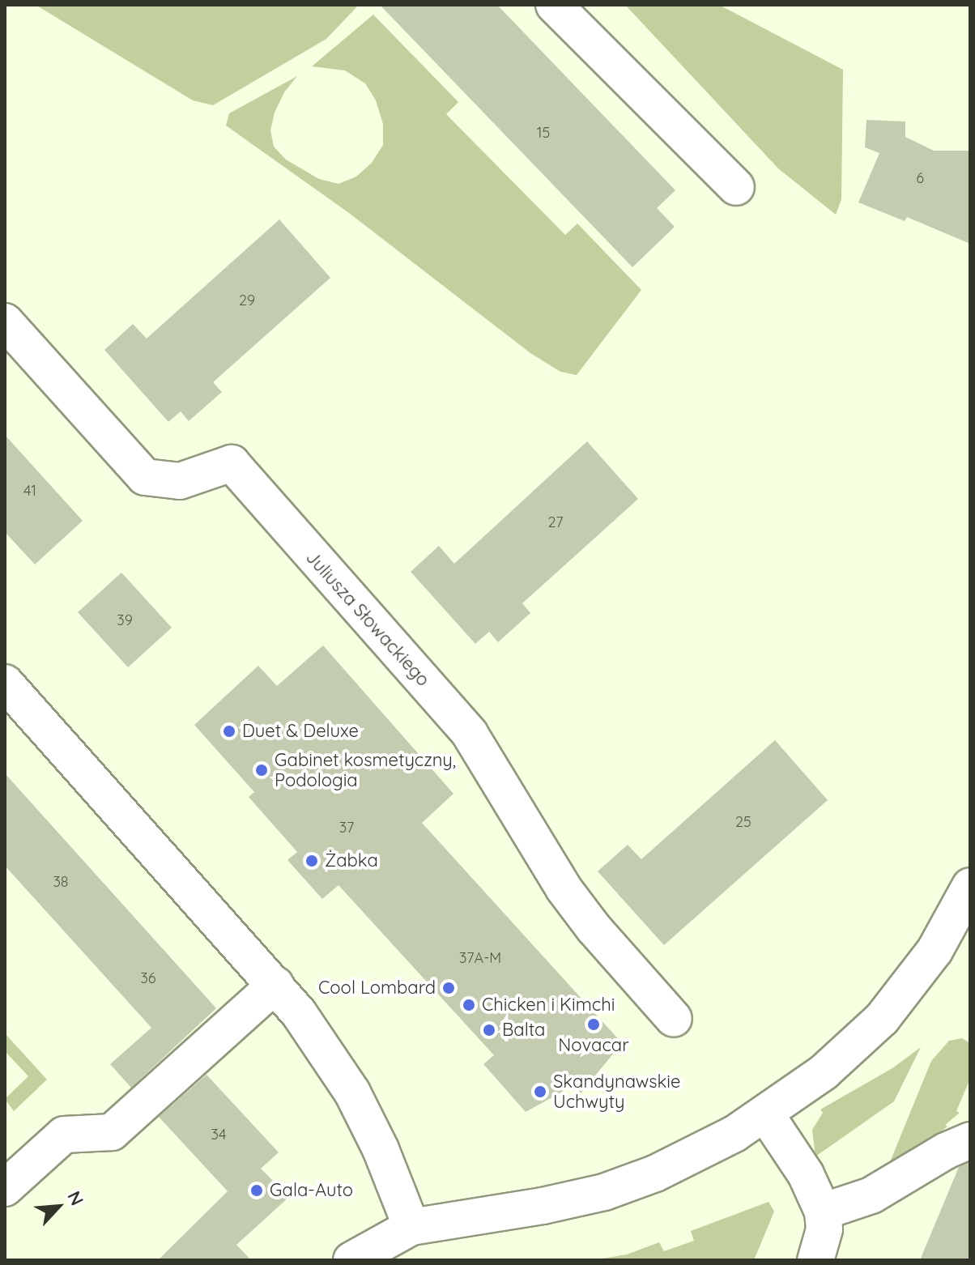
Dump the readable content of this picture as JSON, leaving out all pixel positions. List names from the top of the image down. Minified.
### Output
{"streets":{"street":["Juliusza Słowackiego"]},"places":["Duet & Deluxe","Gabinet kosmetyczny, Podologia","Żabka","Cool Lombard","Chicken i Kimchi","Novacar","Balta","Skandynawskie Uchwyty","Gala-Auto"],"house_numbers":["15","6","29","41","27","39","25","37","38","37A-M","36","34"],"north":"top right"}
